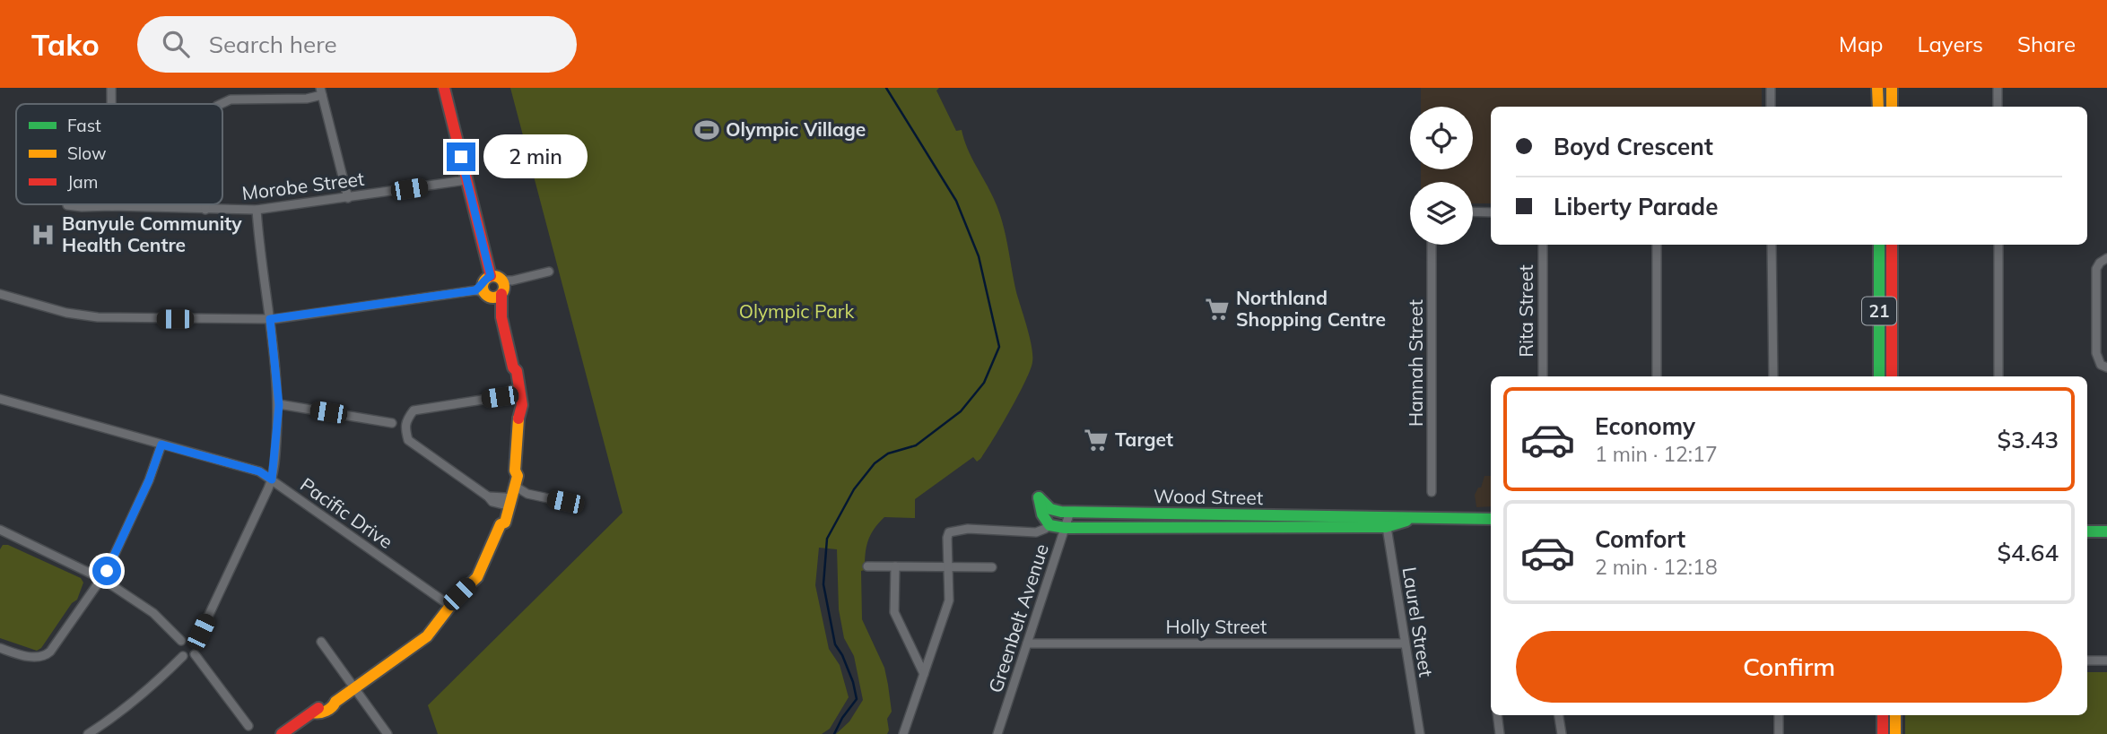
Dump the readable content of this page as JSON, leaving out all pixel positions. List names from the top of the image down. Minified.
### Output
{"streets":{"main road":["21","Wood Street"],"street":["Morobe Street","Rita Street","Hannah Street","Pacific Drive","Greenbelt Avenue","Laurel Street","Holly Street"]},"crossings":[["Wood Street","Greenbelt Avenue"],["Wood Street","Laurel Street"],["Greenbelt Avenue","Holly Street"],["Laurel Street","Holly Street"]],"parks":["Olympic Park"],"places":{"sports":["Olympic Village"],"hospital":["Banyule Community Health Centre"],"supermarket":["Northland Shopping Centre","Target"]},"legend":["Fast","Slow","Jam"],"page":{"header":"Tako","search":"Search here","nav":["Map","Layers","Share"],"banner":["Boyd Crescent","Liberty Parade"],"bubble":"2 min","list":[{"name":"Economy","note":"1 min · 12:17","value":"$3.43"},{"name":"Comfort","note":"2 min · 12:18","value":"$4.64"}],"buttons":"Confirm"}}
